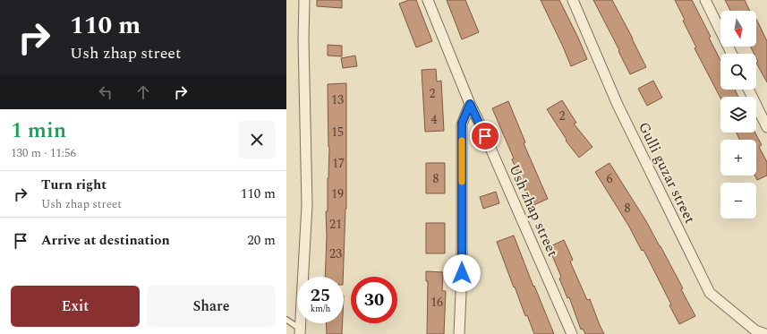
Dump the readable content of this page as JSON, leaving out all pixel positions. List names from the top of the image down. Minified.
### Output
{"streets":{"street":["Gulli guzar street","Ush zhap street"]},"house_numbers":["2","13","2","4","15","17","8","6","19","8","21","23","16"],"north":"bottom","page":{"turn":["110 m","Ush zhap street"],"map_buttons":["+","−"],"heading":["1 min","130 m · 11:56"],"list":[{"name":"Turn right","note":"Ush zhap street","value":"110 m"},{"name":"Arrive at destination","value":"20 m"}],"speed":"25 km/h","limit":"30","buttons":["Exit","Share"]}}
